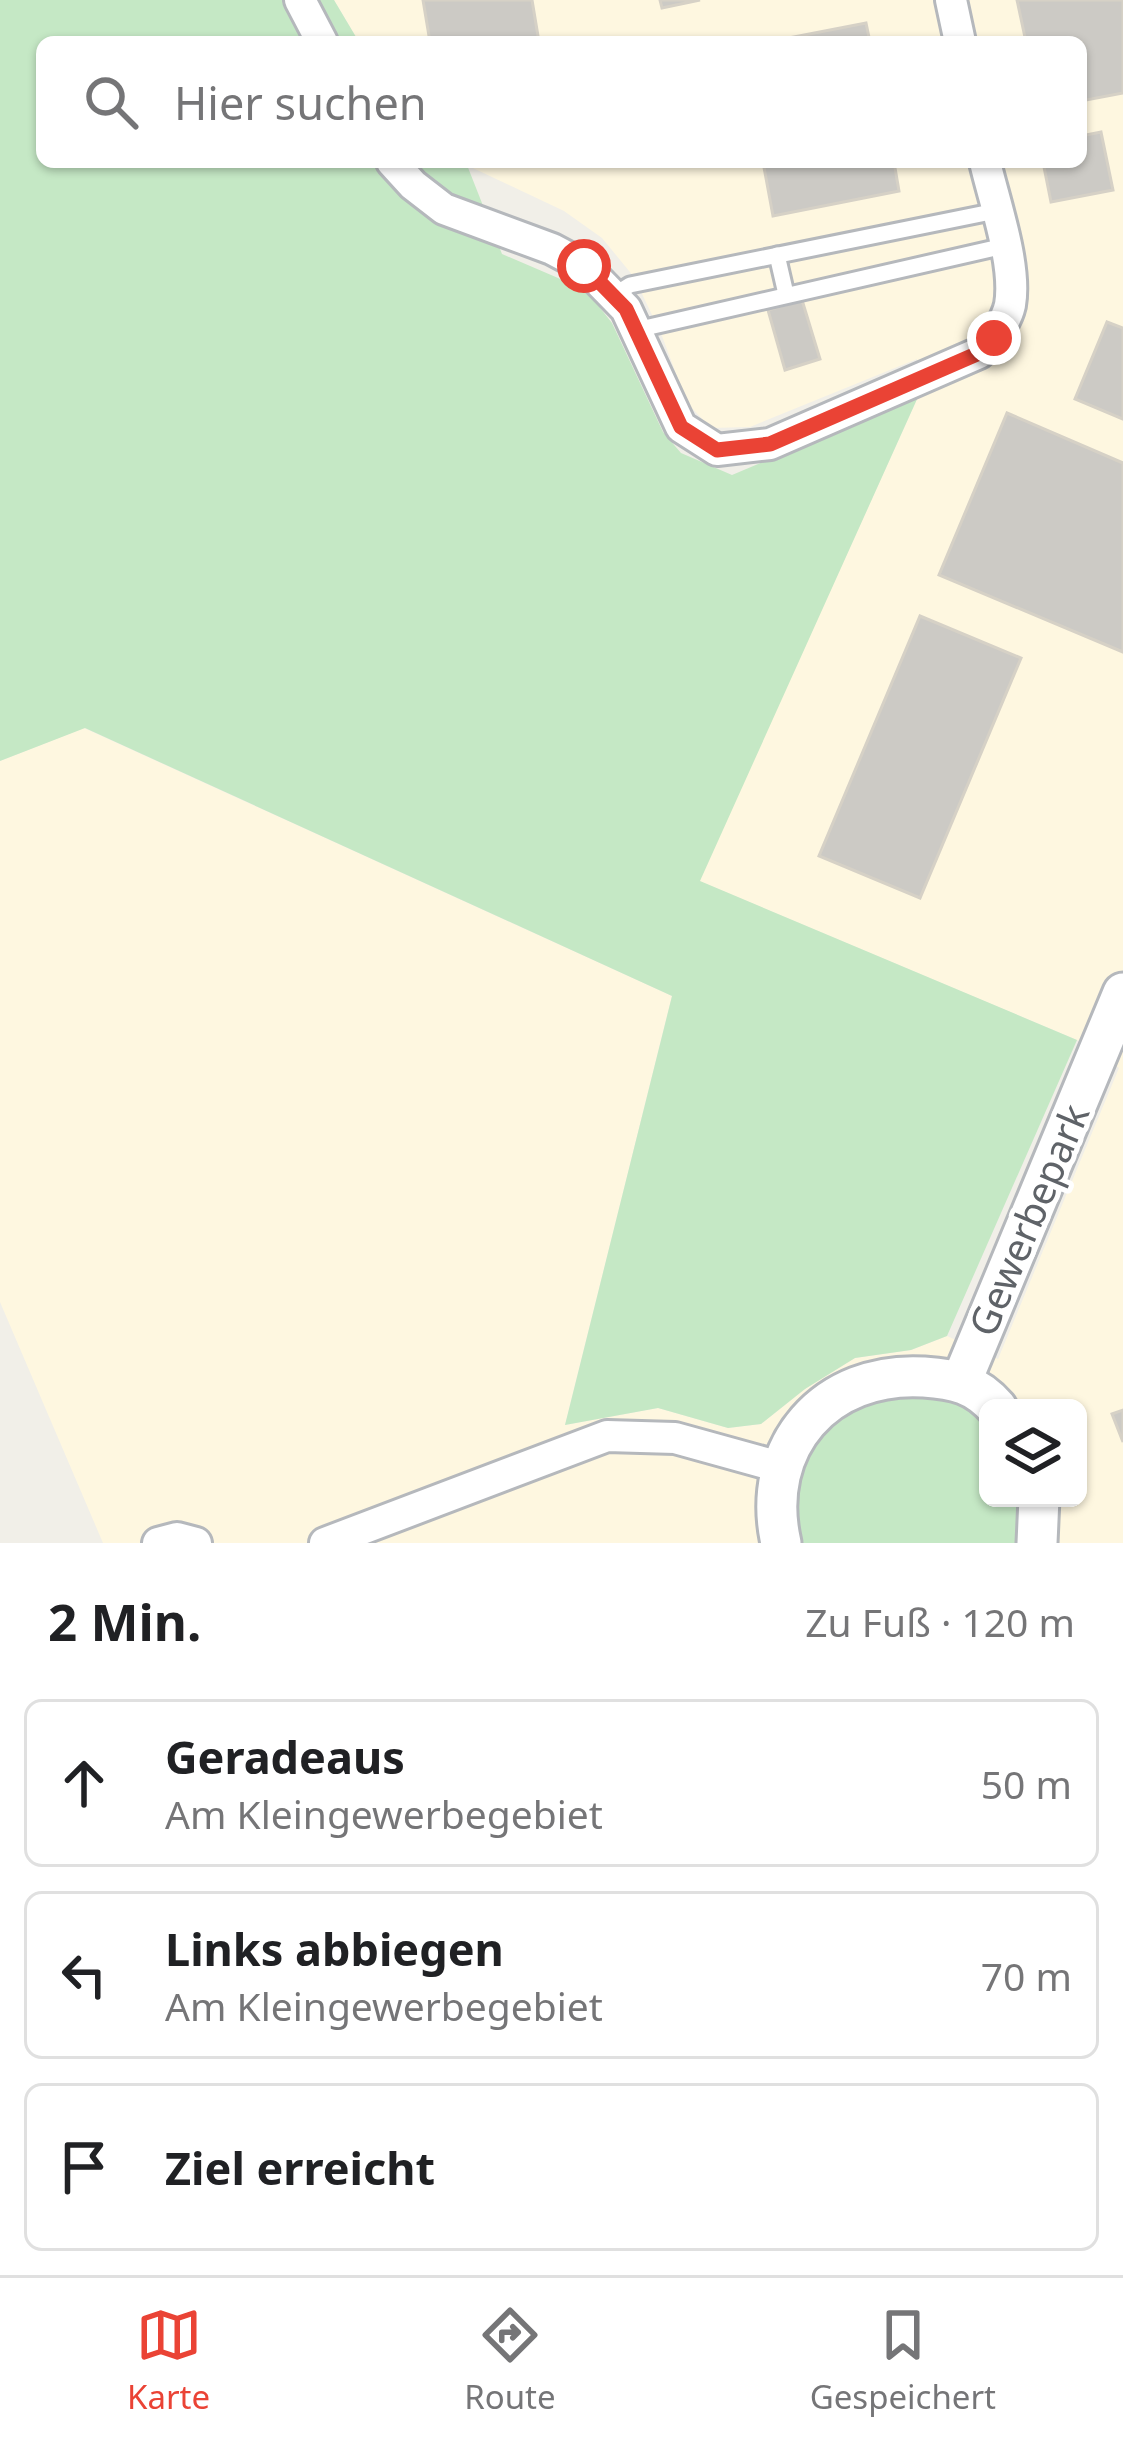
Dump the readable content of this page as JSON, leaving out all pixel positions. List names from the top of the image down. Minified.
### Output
{"streets":{"street":["Gewerbepark"]},"page":{"search":"Hier suchen","heading":["2 Min.","Zu Fuß · 120 m"],"list":[["Geradeaus","Am Kleingewerbegebiet","50 m"],["Links abbiegen","Am Kleingewerbegebiet","70 m"],"Ziel erreicht"],"nav":["Karte","Route","Gespeichert"]}}
